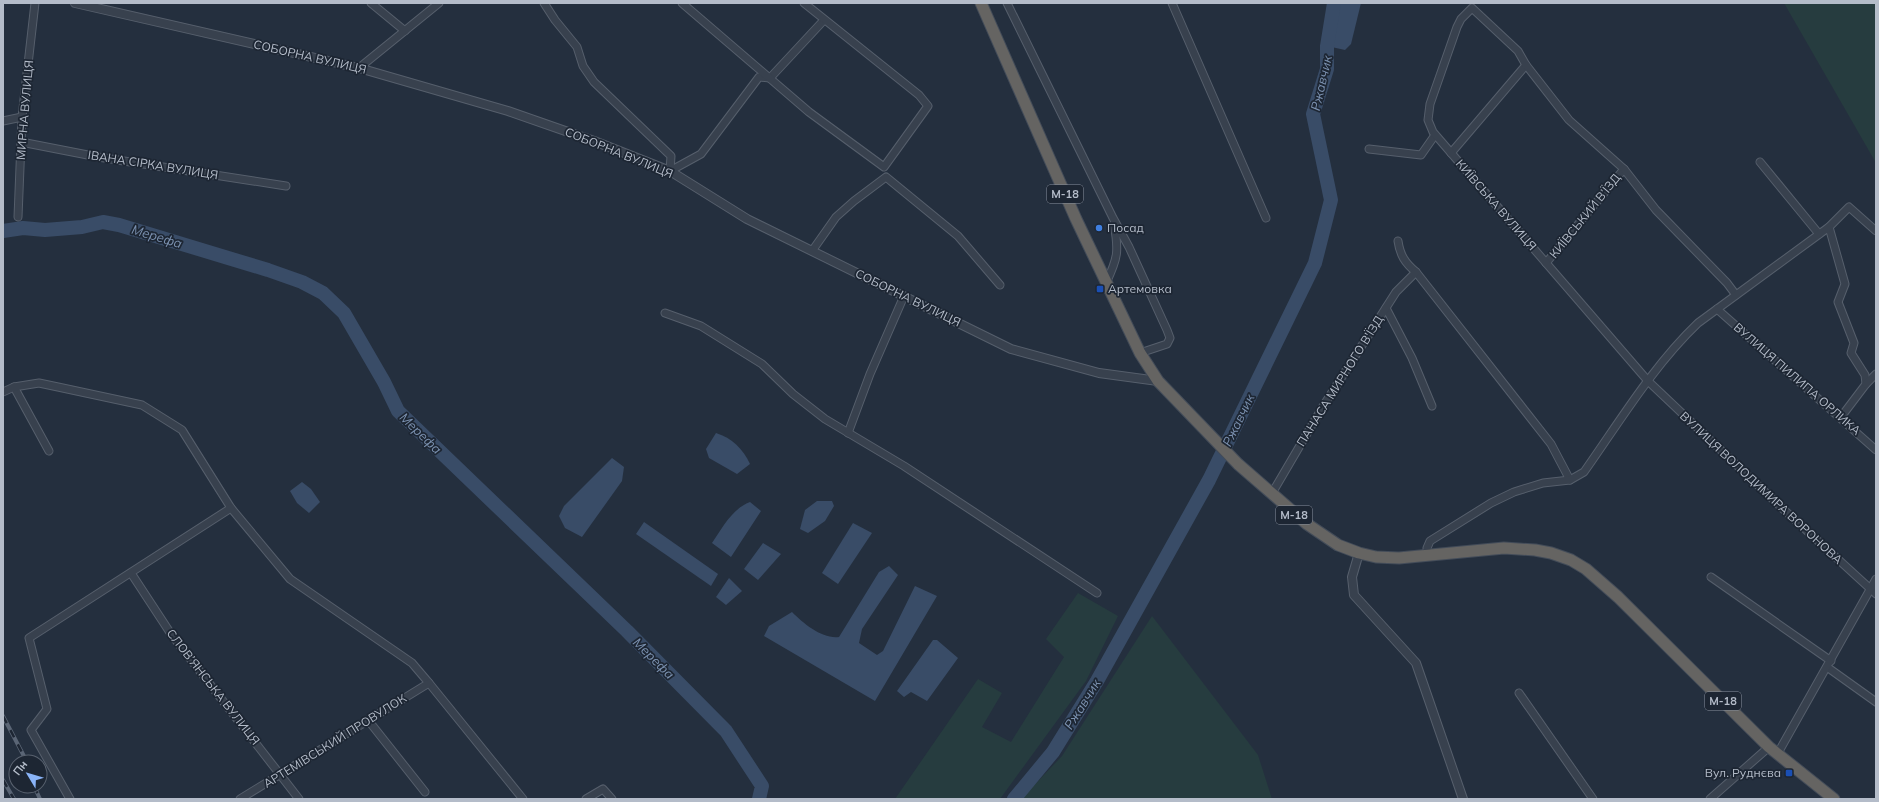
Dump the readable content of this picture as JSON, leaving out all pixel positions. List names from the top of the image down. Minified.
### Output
{"streets":{"highway":["М-18"],"street":["СОБОРНА ВУЛИЦЯ","МИРНА ВУЛИЦЯ","ІВАНА СІРКА ВУЛИЦЯ","КИЇВСЬКА ВУЛИЦЯ","КИЇВСЬКИЙ В’ЇЗД","ВУЛИЦЯ ПИЛИПА ОРЛИКА","ПАНАСА МИРНОГО В'ЇЗД","ВУЛИЦЯ ВОЛОДИМИРА ВОРОНОВА","СЛОВ’ЯНСЬКА ВУЛИЦЯ","АРТЕМІВСЬКИЙ ПРОВУЛОК"]},"crossings":[["СОБОРНА ВУЛИЦЯ","М-18"],["МИРНА ВУЛИЦЯ","ІВАНА СІРКА ВУЛИЦЯ"],["М-18","ПАНАСА МИРНОГО В'ЇЗД"],["КИЇВСЬКА ВУЛИЦЯ","КИЇВСЬКИЙ В’ЇЗД"],["КИЇВСЬКА ВУЛИЦЯ","ВУЛИЦЯ ВОЛОДИМИРА ВОРОНОВА"],["СЛОВ’ЯНСЬКА ВУЛИЦЯ","АРТЕМІВСЬКИЙ ПРОВУЛОК"]],"water":["Ржавчик","Мерефа"],"places":{"other":["Посад"],"transit":["Артемовка","Вул. Руднєва"]},"north":"top left"}
